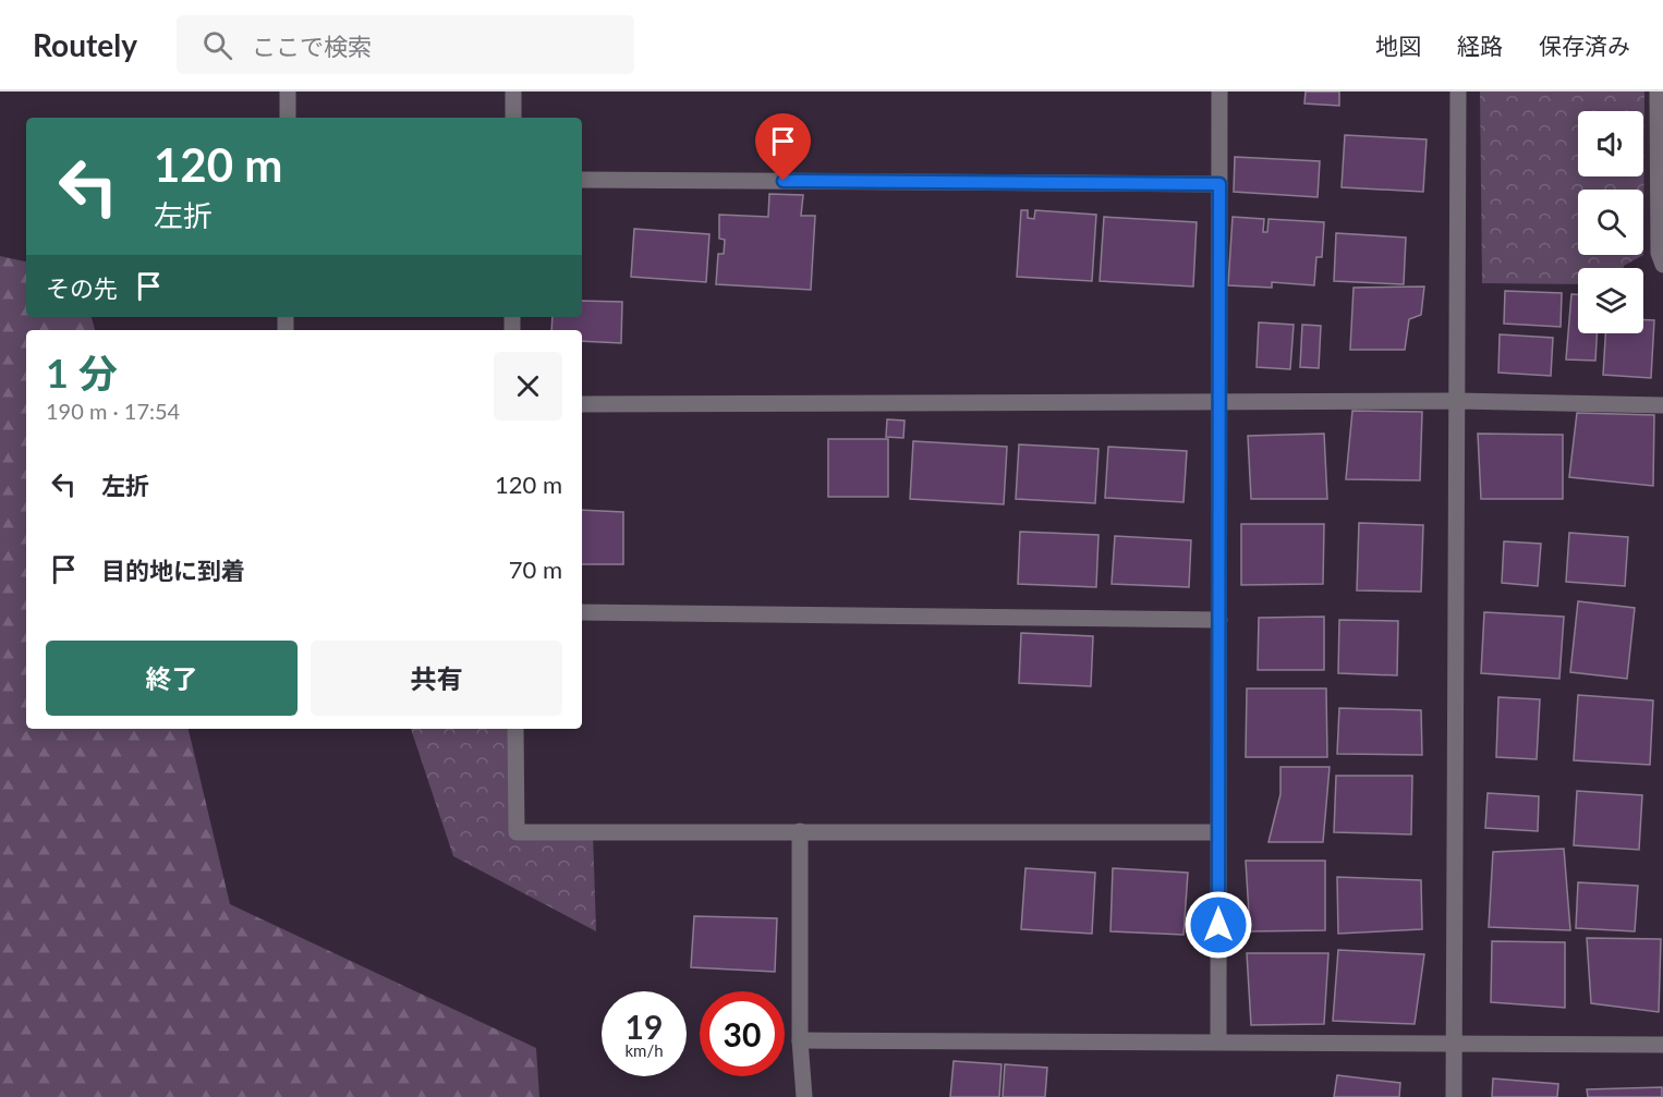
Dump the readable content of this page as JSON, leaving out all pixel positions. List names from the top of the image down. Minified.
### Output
{"page":{"header":"Routely","search":"ここで検索","nav":["地図","経路","保存済み"],"turn":["120 m","左折"],"then":"その先","heading":["1 分","190 m · 17:54"],"list":[{"name":"左折","value":"120 m"},{"name":"目的地に到着","value":"70 m"}],"buttons":["終了","共有"],"speed":"19 km/h","limit":"30"}}
